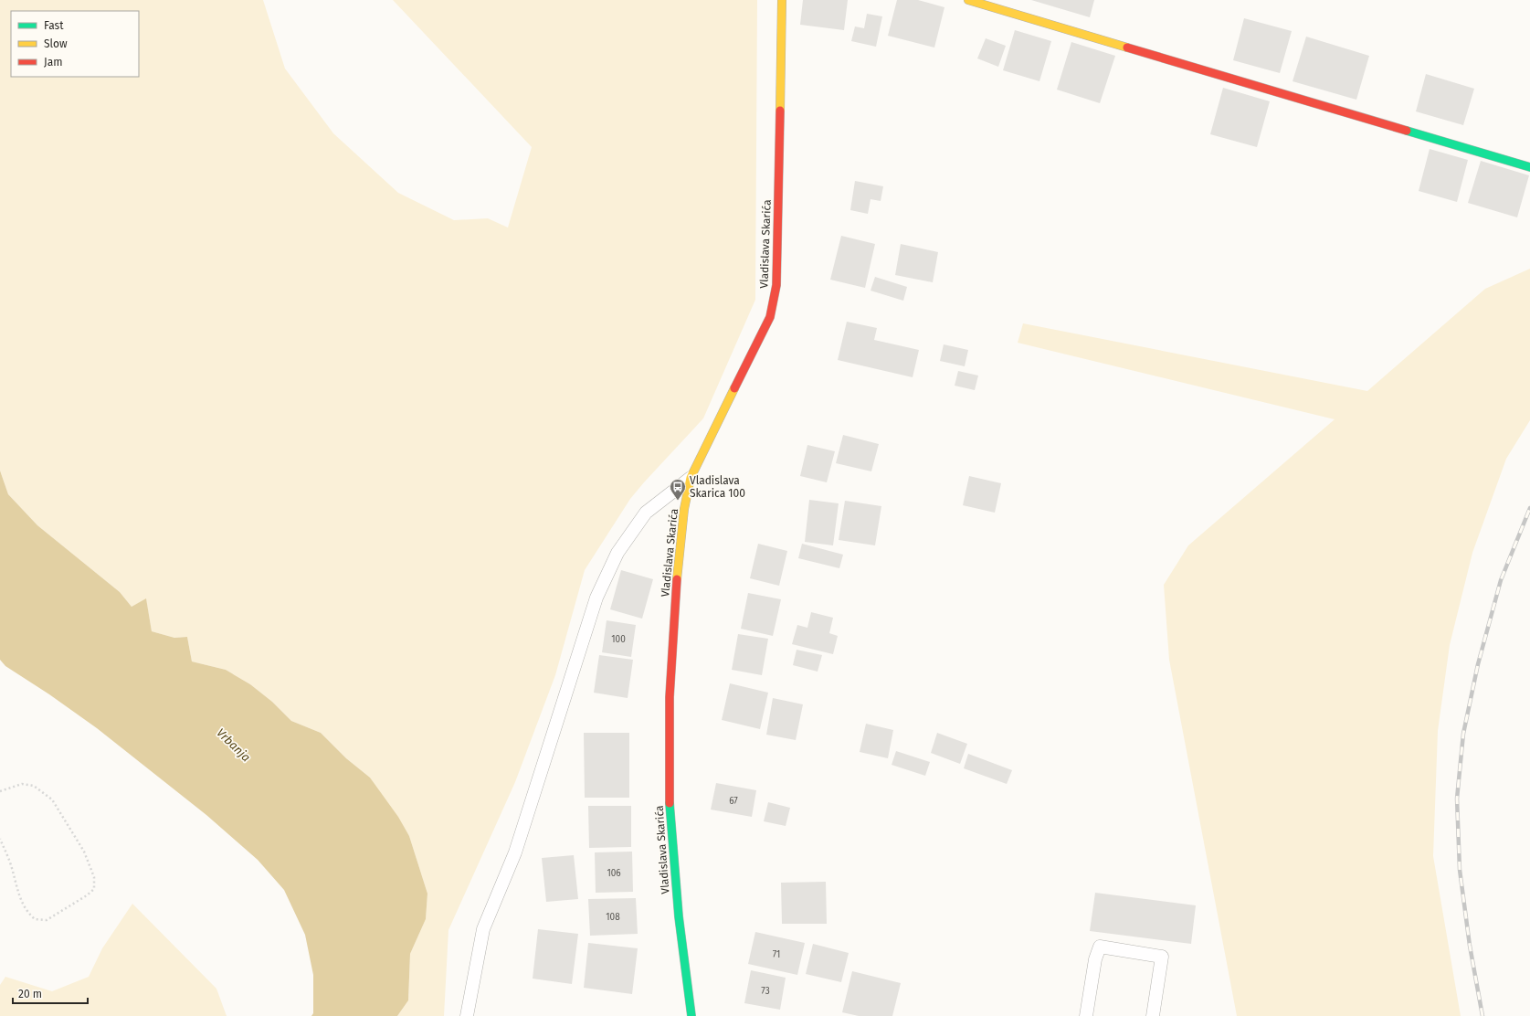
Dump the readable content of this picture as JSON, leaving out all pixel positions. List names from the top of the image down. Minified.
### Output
{"streets":{"street":["Vladislava Skarića"]},"water":["Vrbanja"],"places":{"bus stop":["Vladislava Skarica 100"]},"house_numbers":["100","67","106","108","71","73"],"legend":["Fast","Slow","Jam"],"scale_bar":"20 m"}
